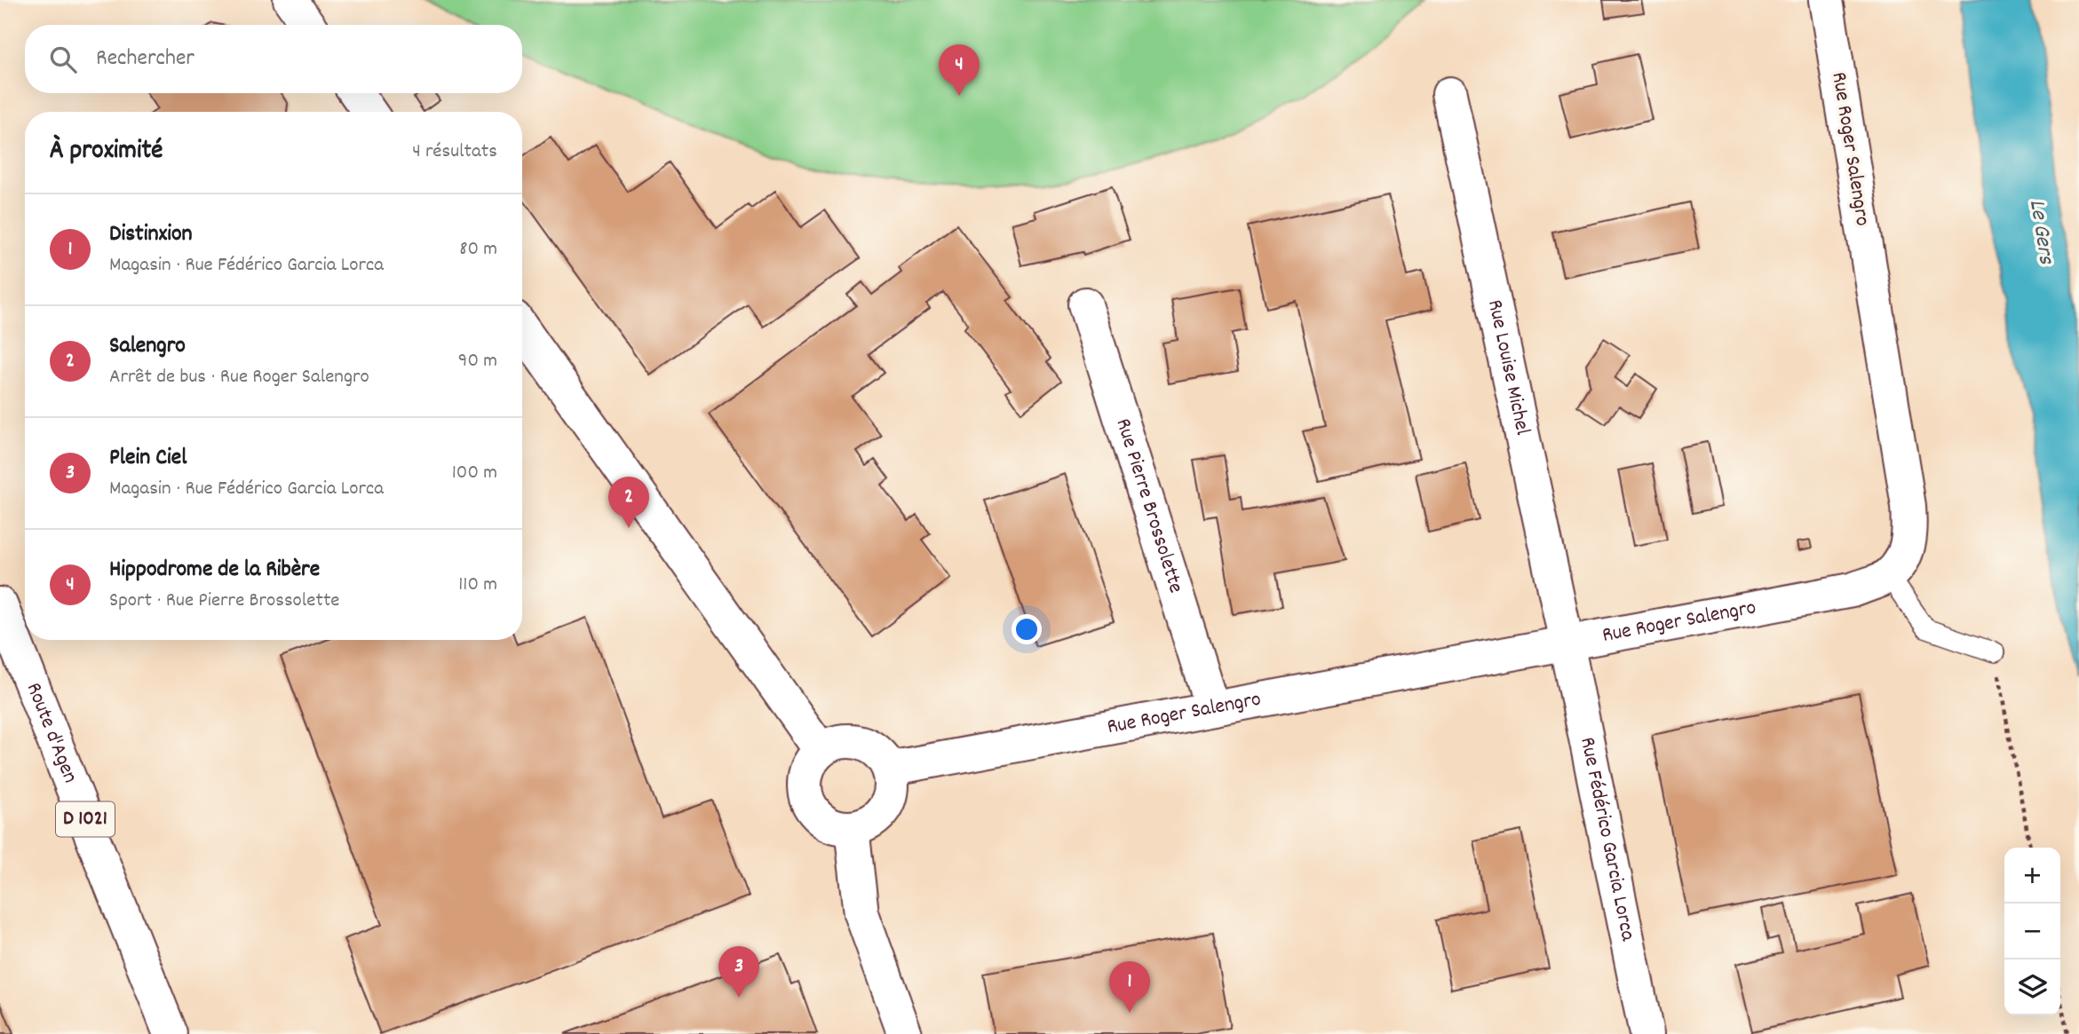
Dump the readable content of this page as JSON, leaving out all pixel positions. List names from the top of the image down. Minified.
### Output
{"streets":{"street":["Rue Roger Salengro","Rue Louise Michel","Rue Pierre Brossolette","Route d'Agen","D 1021","Rue Fédérico Garcia Lorca"]},"crossings":[["Rue Roger Salengro","Rue Louise Michel"],["Rue Roger Salengro","Rue Pierre Brossolette"],["Rue Roger Salengro","Rue Fédérico Garcia Lorca"],["Rue Louise Michel","Rue Fédérico Garcia Lorca"]],"water":["Le Gers"],"page":{"search":"Rechercher","pins":["4","2","3","1"],"heading":["À proximité","4 résultats"],"list":[{"mark":"1","name":"Distinxion","note":"Magasin · Rue Fédérico Garcia Lorca","value":"80 m"},{"mark":"2","name":"Salengro","note":"Arrêt de bus · Rue Roger Salengro","value":"90 m"},{"mark":"3","name":"Plein Ciel","note":"Magasin · Rue Fédérico Garcia Lorca","value":"100 m"},{"mark":"4","name":"Hippodrome de la Ribère","note":"Sport · Rue Pierre Brossolette","value":"110 m"}],"map_buttons":["+","−"]}}
